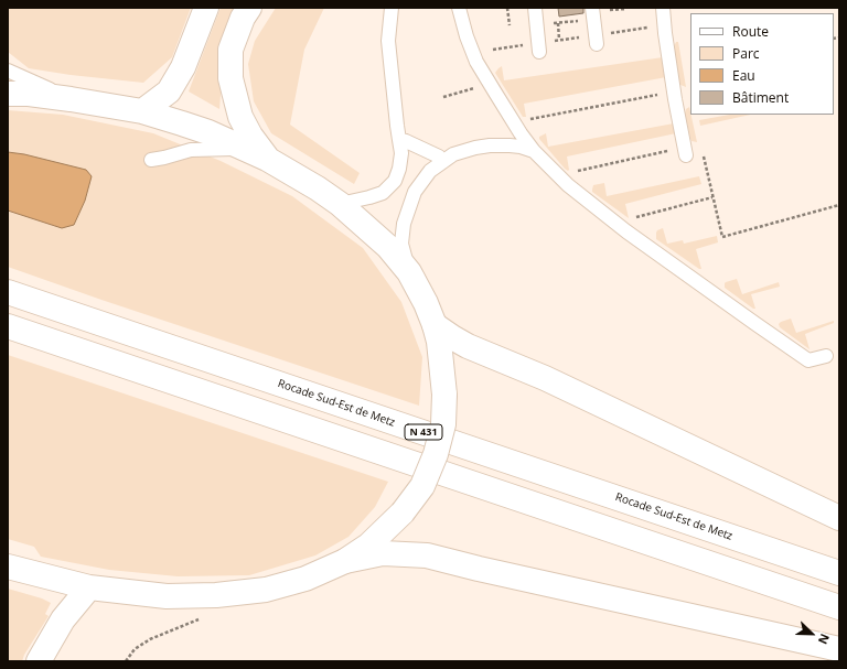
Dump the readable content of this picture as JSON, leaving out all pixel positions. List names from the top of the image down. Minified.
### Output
{"streets":{"main road":["Rocade Sud-Est de Metz","N 431"]},"legend":["Route","Parc","Eau","Bâtiment"],"north":"bottom right"}
